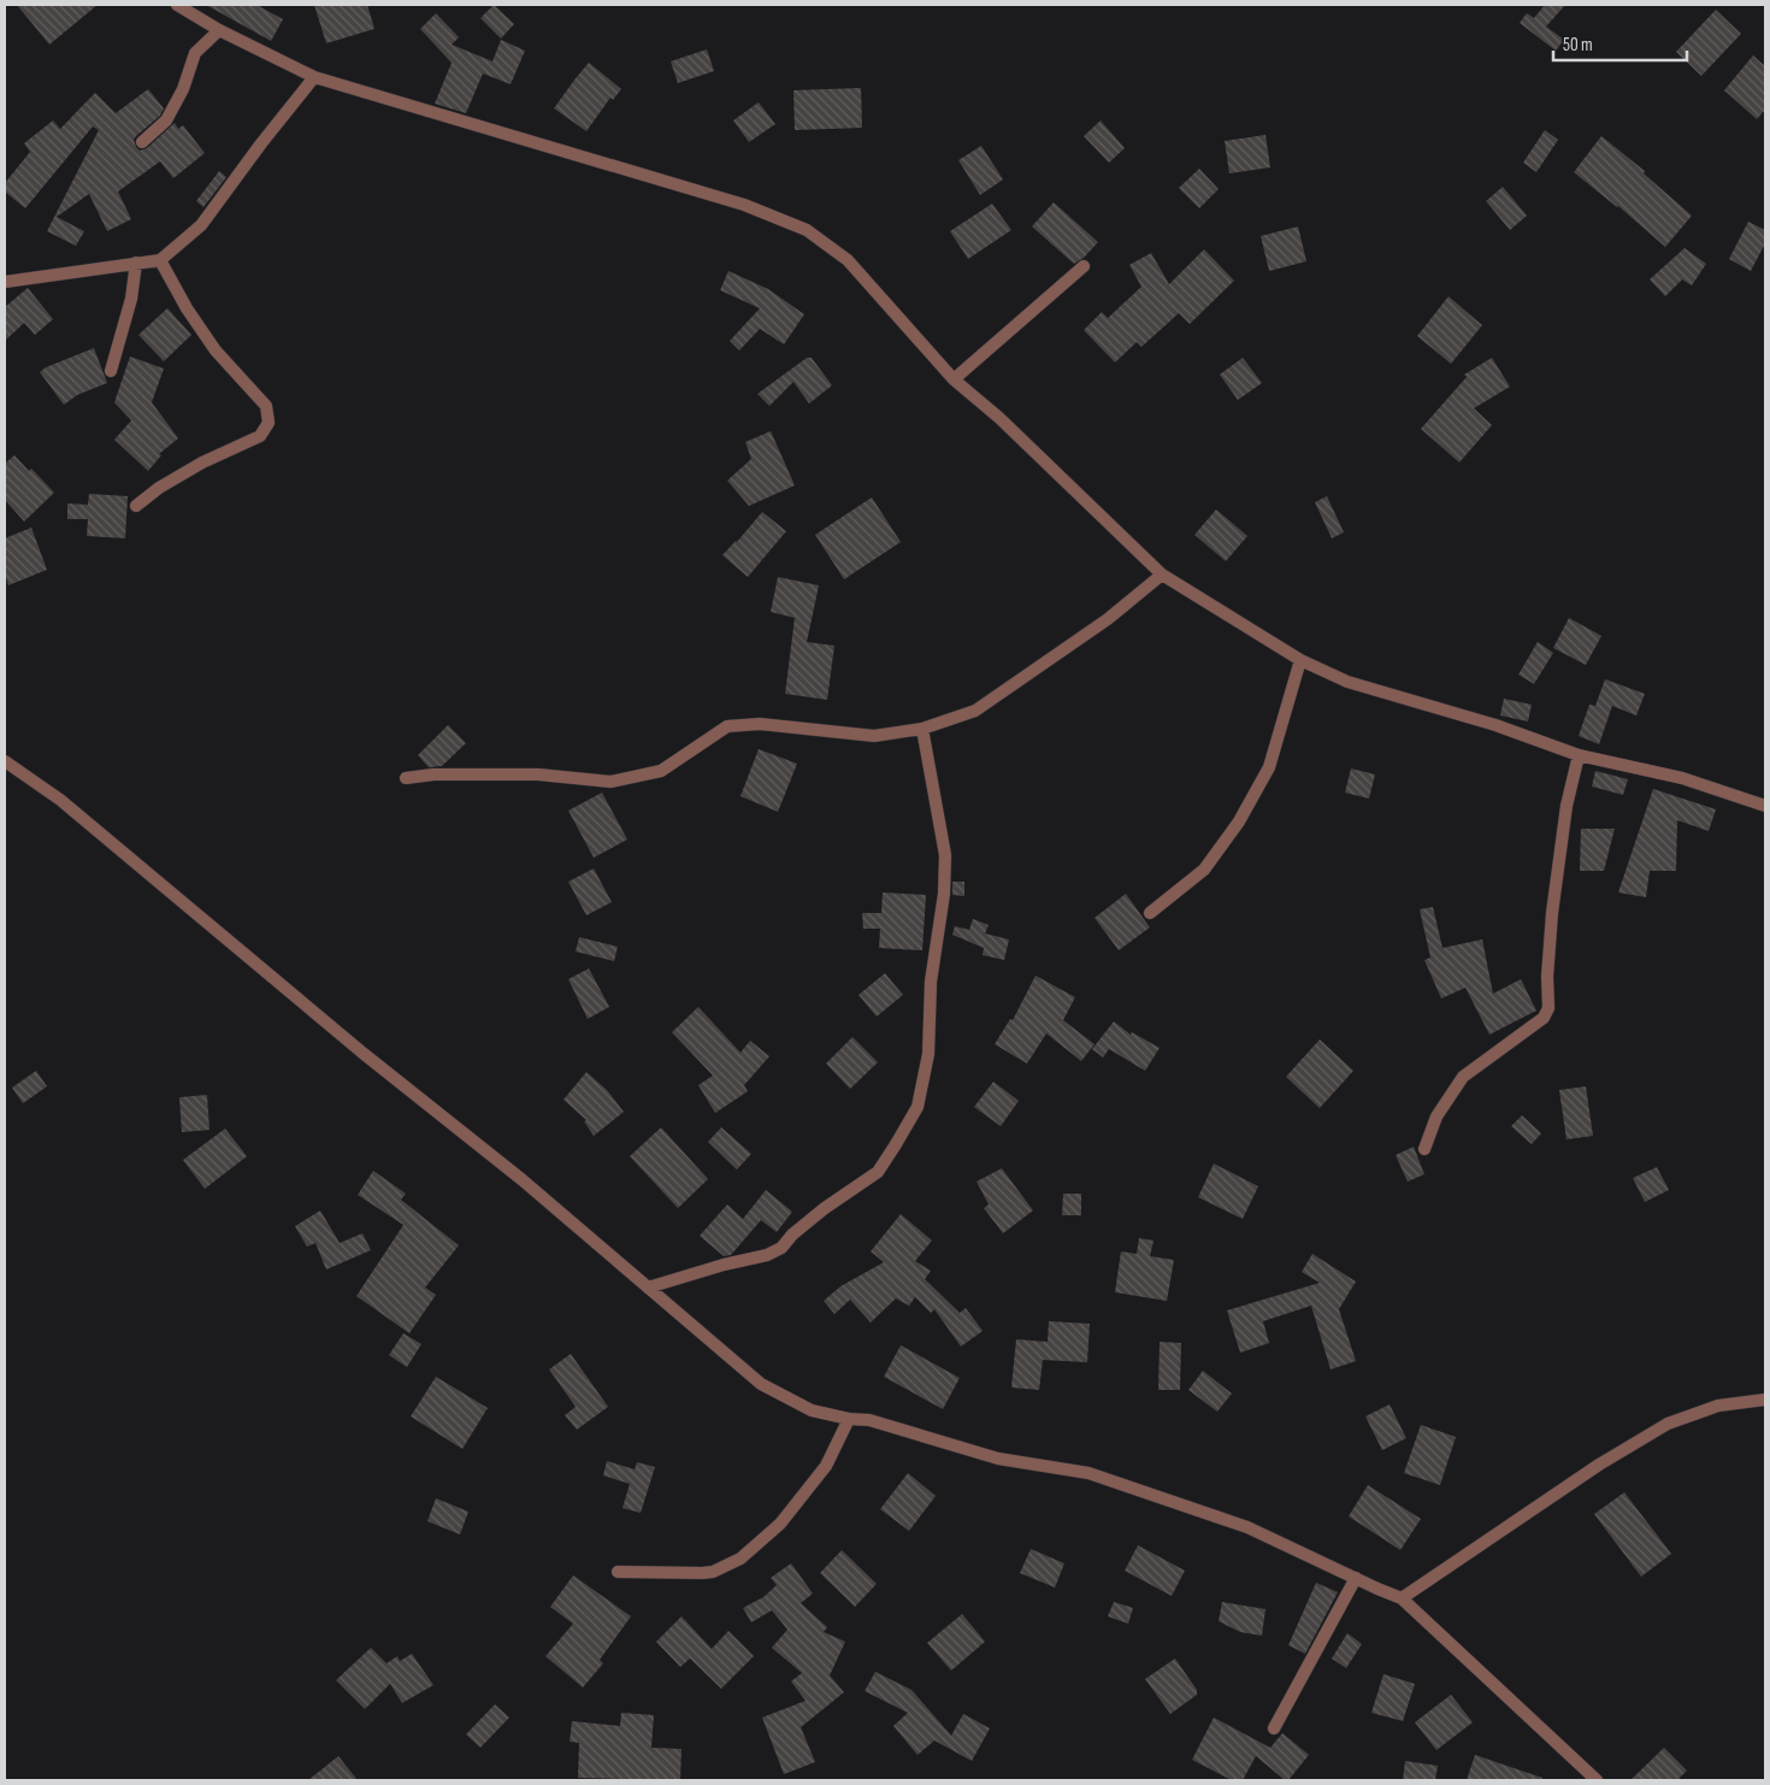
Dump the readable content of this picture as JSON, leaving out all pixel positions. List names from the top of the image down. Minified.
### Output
{"scale_bar":"50 m"}
